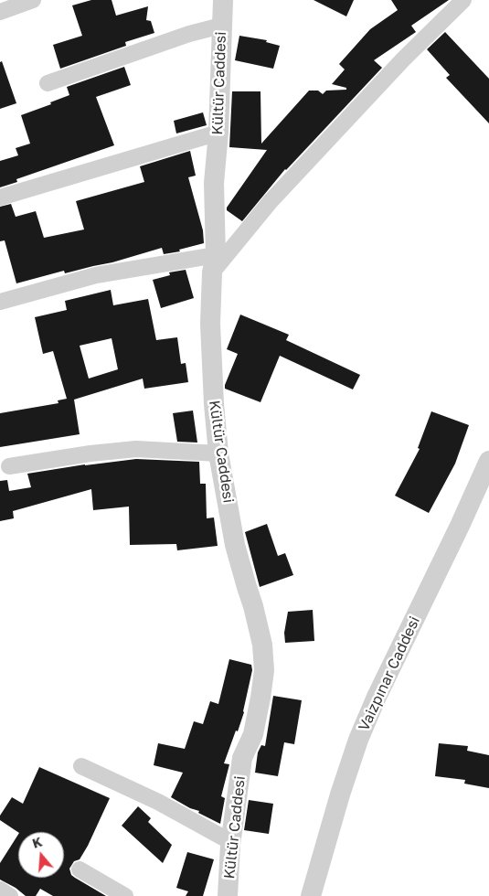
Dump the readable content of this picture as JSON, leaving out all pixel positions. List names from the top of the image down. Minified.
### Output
{"streets":{"street":["Kültür Caddesi","Vaizpınar Caddesi"]},"north":"top"}
